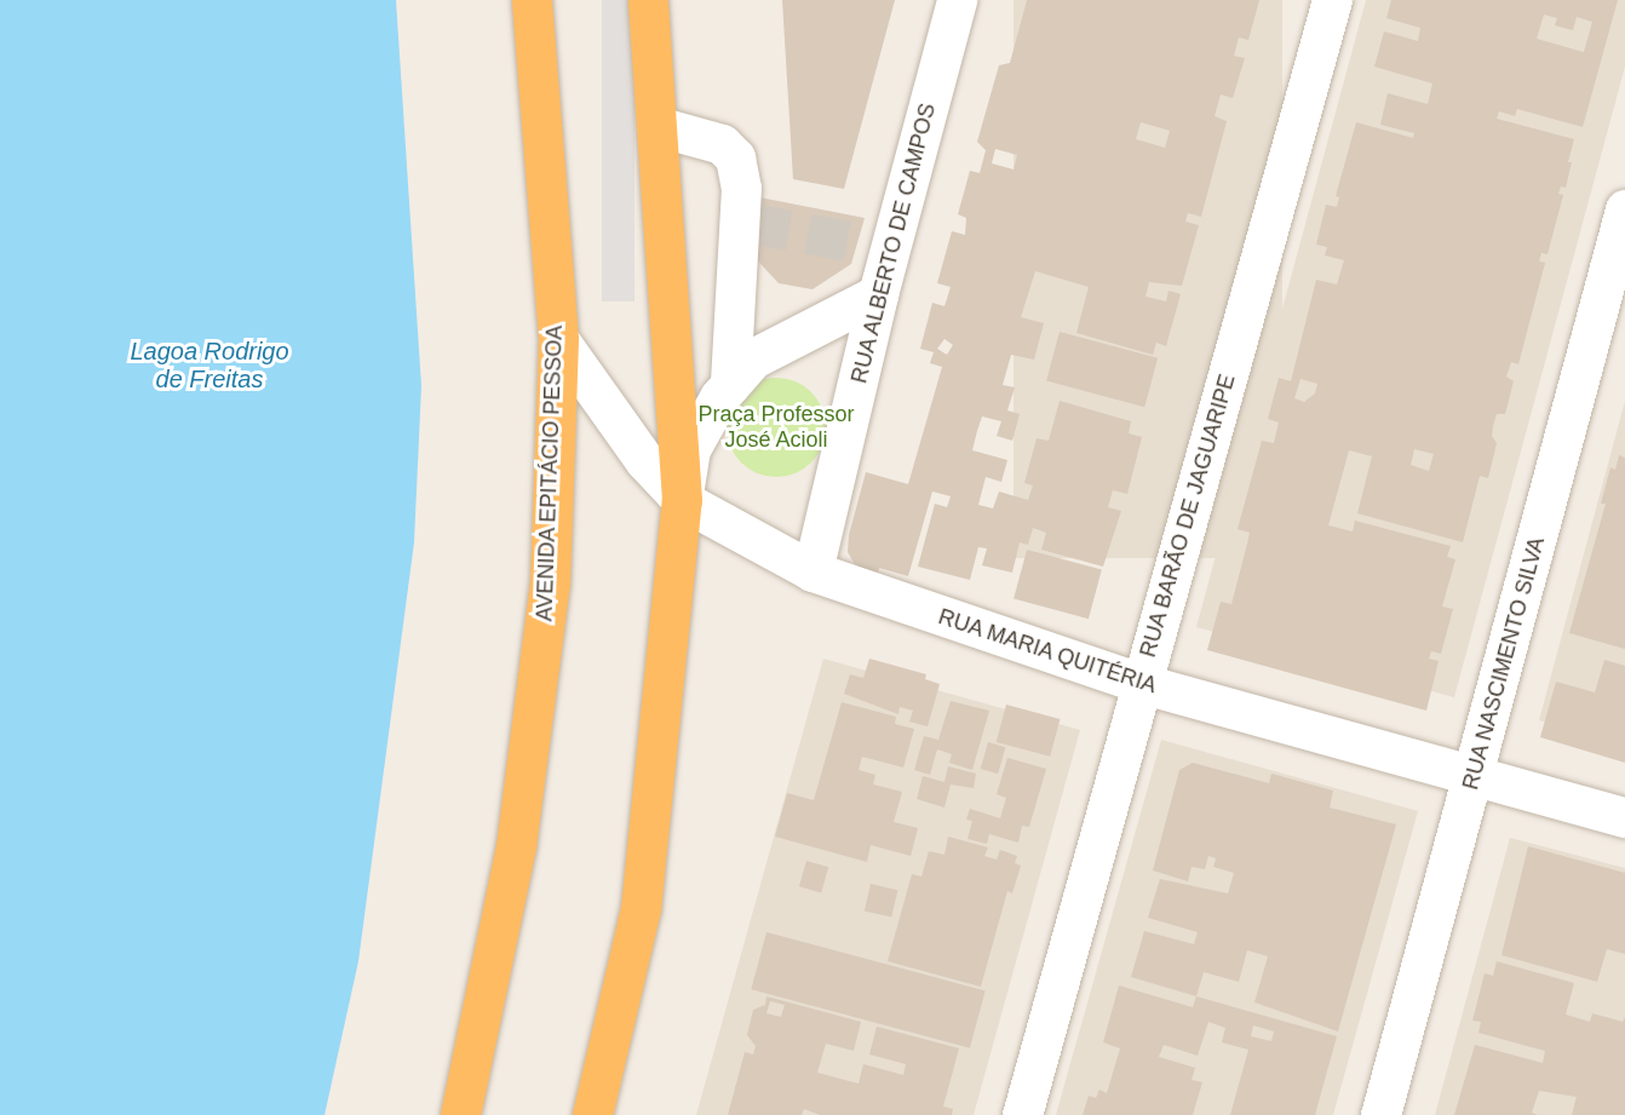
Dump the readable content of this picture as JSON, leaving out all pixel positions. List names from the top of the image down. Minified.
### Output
{"streets":{"highway":["AVENIDA EPITÁCIO PESSOA"],"street":["RUA ALBERTO DE CAMPOS","RUA BARÃO DE JAGUARIPE","RUA MARIA QUITÉRIA","RUA NASCIMENTO SILVA"]},"crossings":[["RUA ALBERTO DE CAMPOS","RUA MARIA QUITÉRIA"],["AVENIDA EPITÁCIO PESSOA","RUA MARIA QUITÉRIA"],["RUA BARÃO DE JAGUARIPE","RUA MARIA QUITÉRIA"],["RUA MARIA QUITÉRIA","RUA NASCIMENTO SILVA"]],"water":["Lagoa Rodrigo de Freitas"],"parks":["Praça Professor José Acioli"]}
